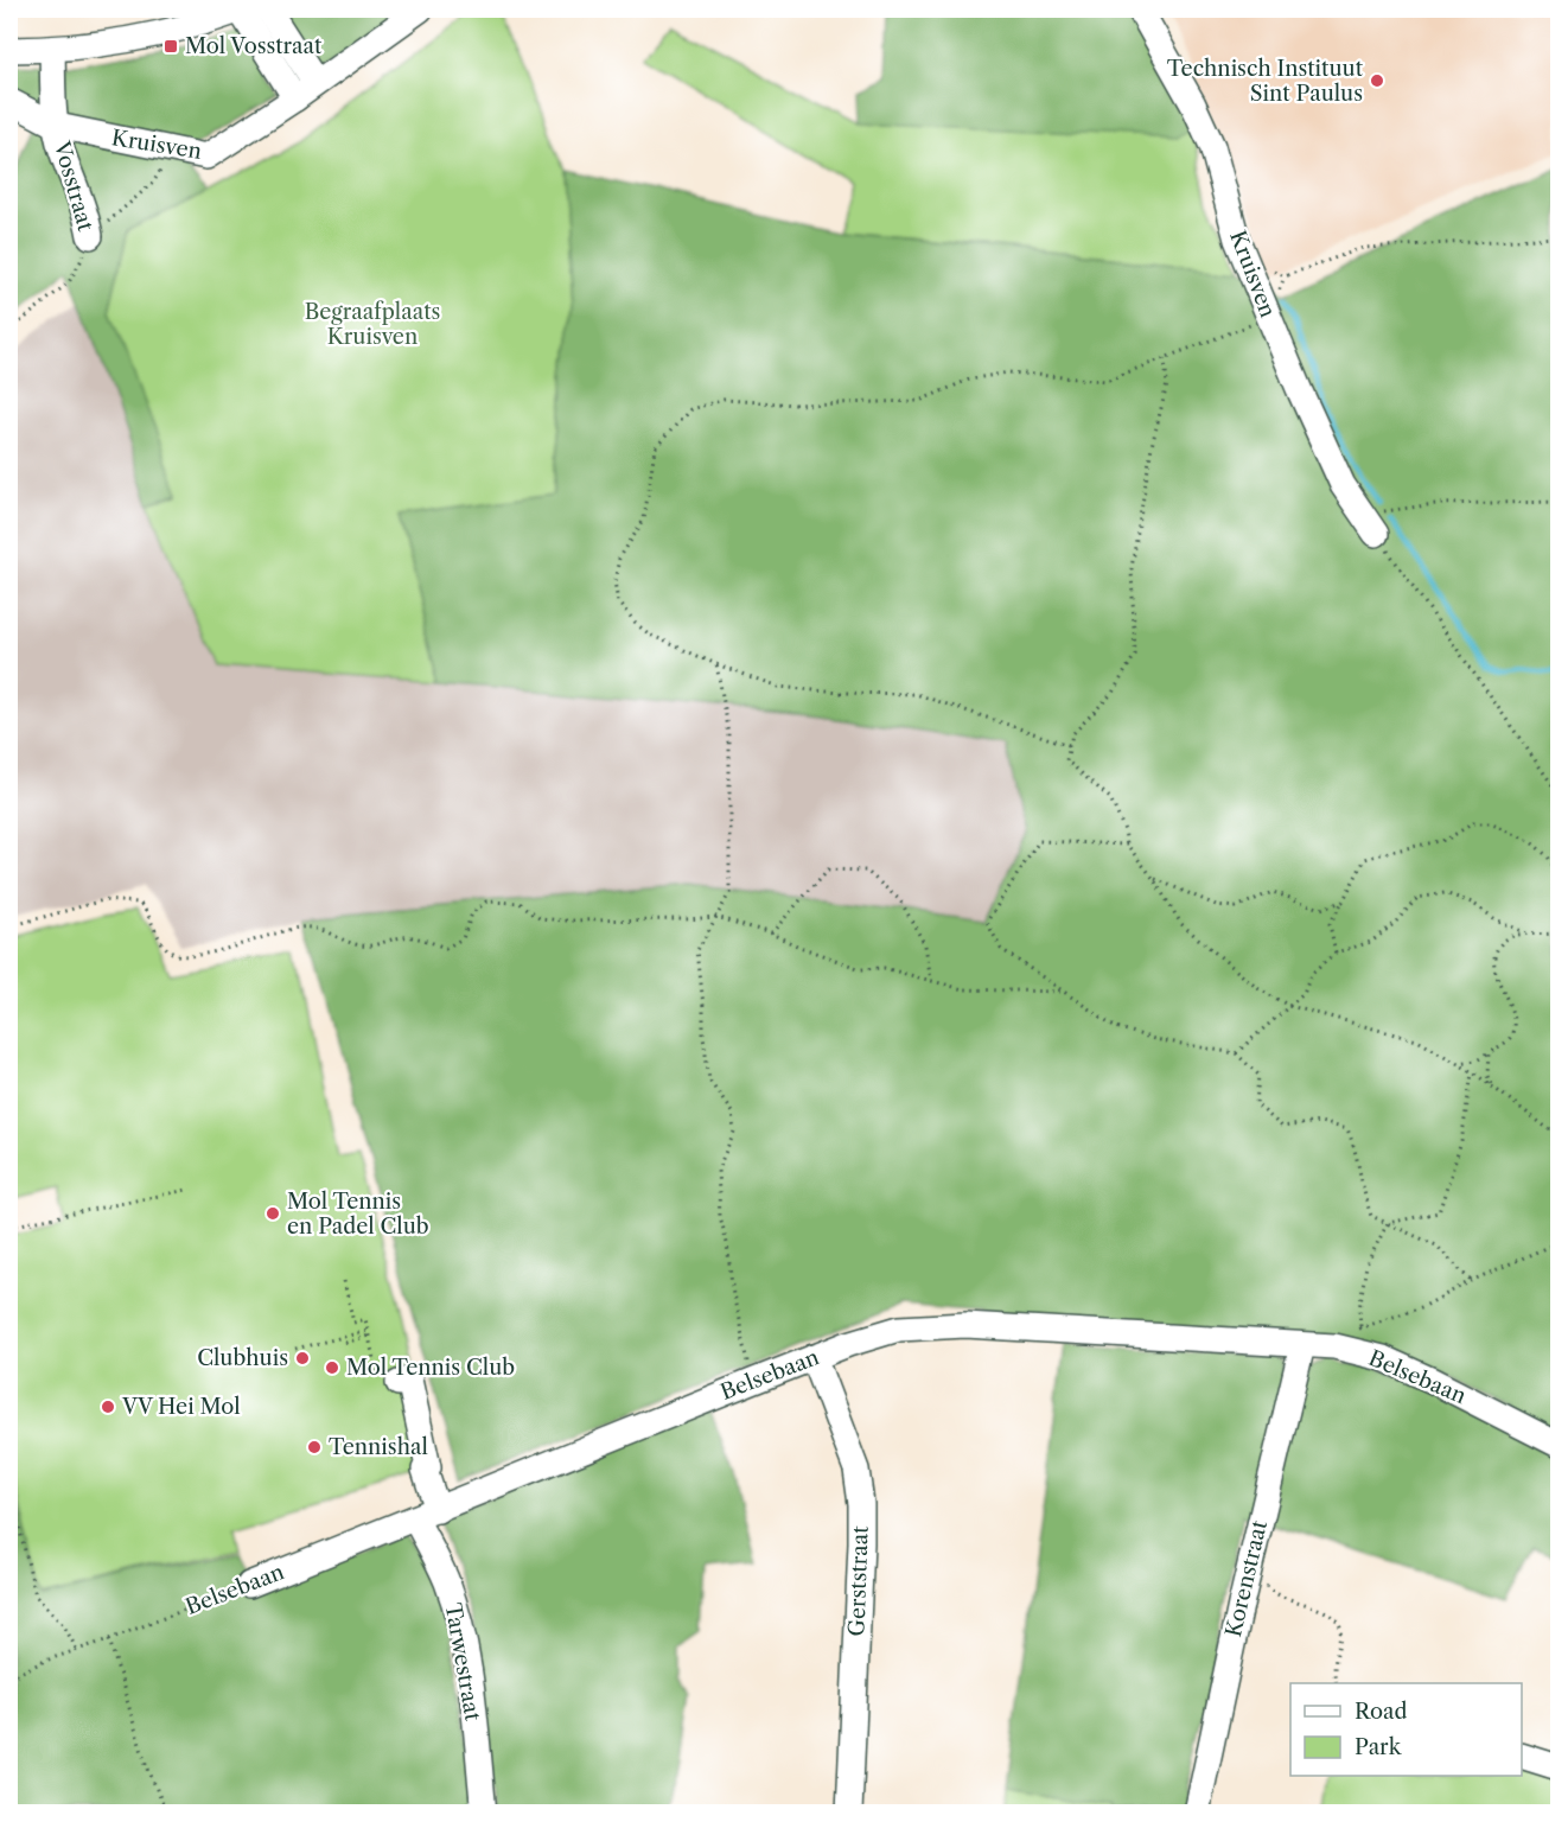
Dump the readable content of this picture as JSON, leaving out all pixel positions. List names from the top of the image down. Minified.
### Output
{"streets":{"street":["Kruisven","Vosstraat","Belsebaan","Korenstraat","Gerststraat","Tarwestraat"]},"crossings":[["Kruisven","Vosstraat"],["Belsebaan","Korenstraat"],["Belsebaan","Gerststraat"],["Belsebaan","Tarwestraat"]],"parks":["Begraafplaats Kruisven"],"places":{"transit":["Mol Vosstraat"],"other":["Technisch Instituut Sint Paulus","Mol Tennis en Padel Club","Clubhuis","Mol Tennis Club","VV Hei Mol","Tennishal"]},"legend":["Road","Park"]}
